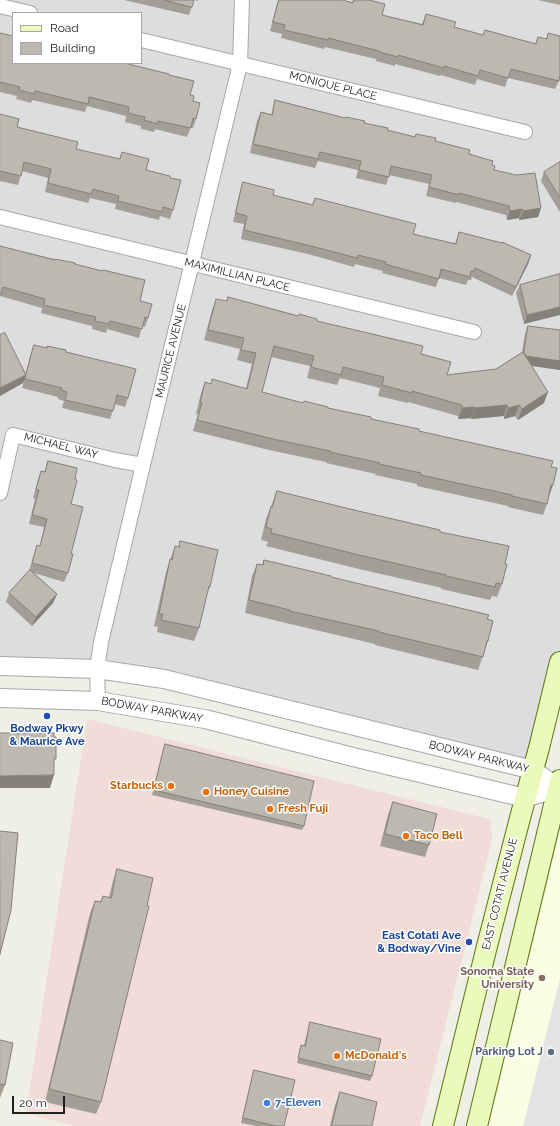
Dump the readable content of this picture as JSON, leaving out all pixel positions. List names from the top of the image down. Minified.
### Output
{"streets":{"main road":["EAST COTATI AVENUE"],"street":["MONIQUE PLACE","MAXIMILLIAN PLACE","MAURICE AVENUE","MICHAEL WAY","BODWAY PARKWAY"]},"crossings":[["MONIQUE PLACE","MAURICE AVENUE"],["MAXIMILLIAN PLACE","MAURICE AVENUE"],["MAURICE AVENUE","MICHAEL WAY"],["MAURICE AVENUE","BODWAY PARKWAY"],["BODWAY PARKWAY","EAST COTATI AVENUE"]],"places":["Bodway Pkwy & Maurice Ave","Starbucks","Honey Cuisine","Fresh Fuji","Taco Bell","East Cotati Ave & Bodway/Vine","Sonoma State University","Parking Lot J","McDonald's","7-Eleven"],"legend":["Road","Building"],"scale_bar":"20 m"}
